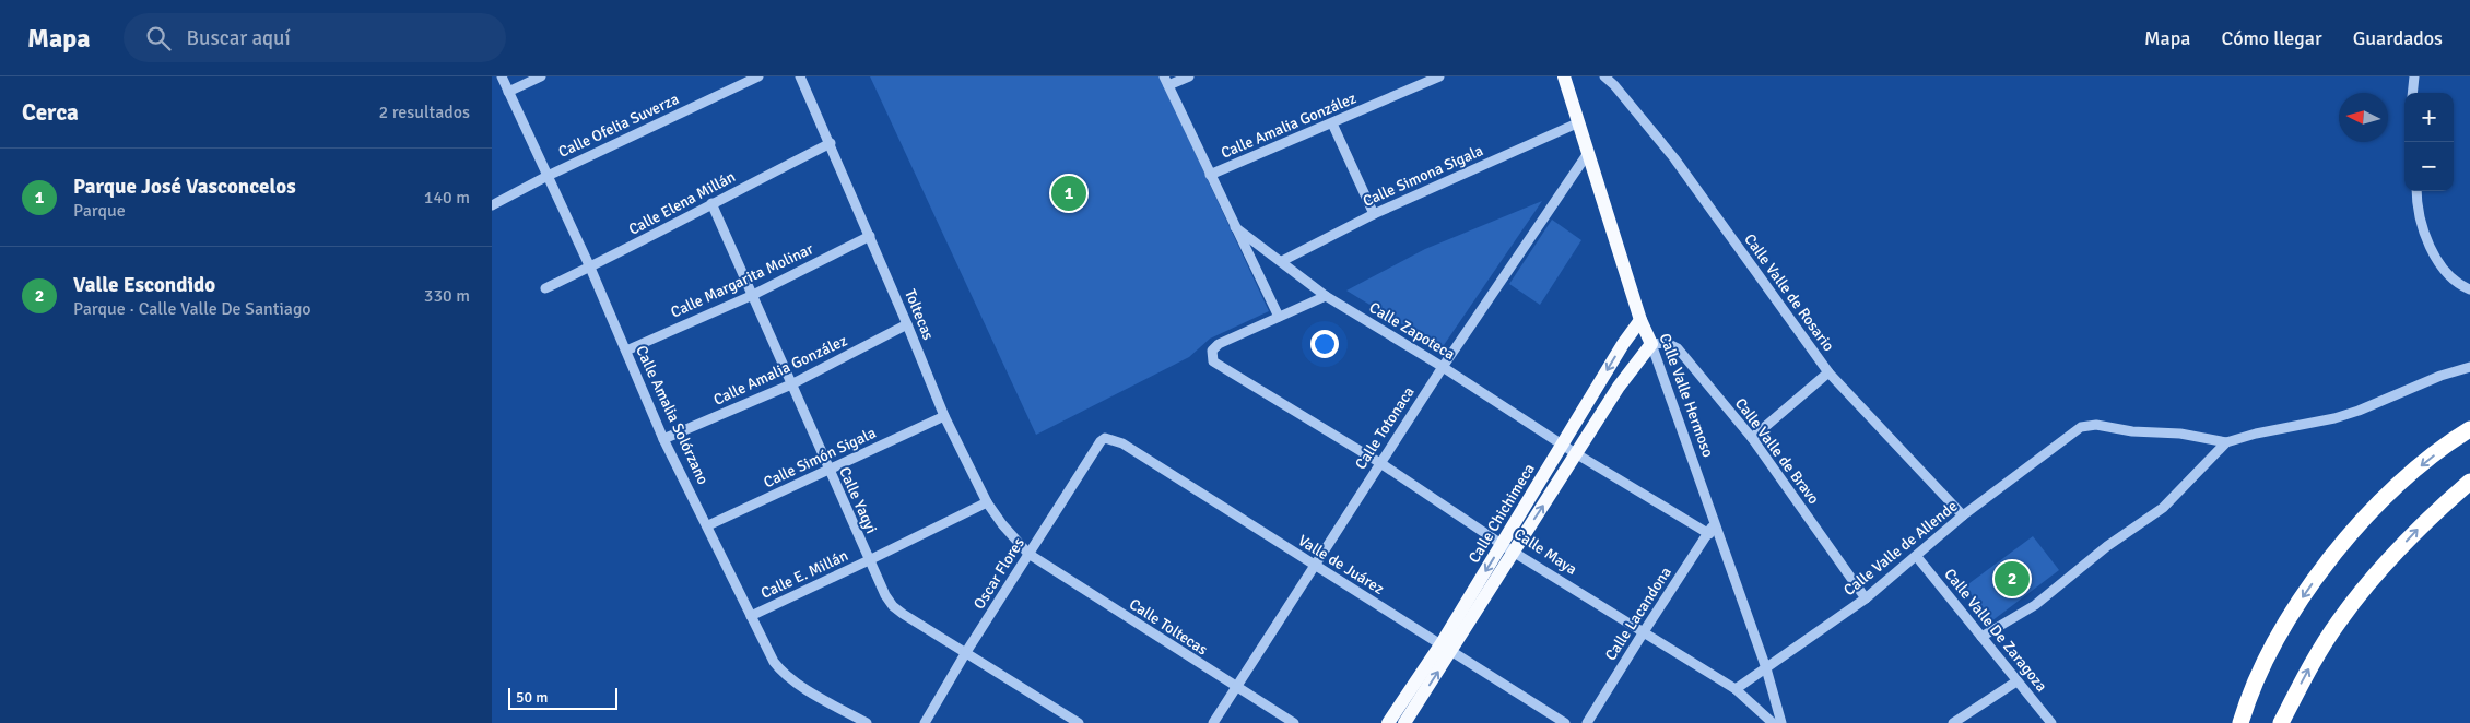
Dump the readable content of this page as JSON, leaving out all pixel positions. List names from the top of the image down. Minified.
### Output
{"streets":{"main road":["Calle Valle Hermoso","Calle Chichimeca"],"street":["Calle Ofelia Suverza","Calle Amalia González","Calle Simona Sigala","Calle Elena Millán","Calle Margarita Molinar","Calle Valle de Rosario","Toltecas","Calle Zapoteca","Calle Amalia Solórzano","Calle Totonaca","Calle Valle de Bravo","Calle Simón Sigala","Calle Yaqyi","Calle Valle de Allende","Calle Maya","Valle de Juárez","Oscar Flores","Calle E. Millán","Calle Lacandona","Calle Toltecas","Calle Valle De Zaragoza"]},"crossings":[["Calle Ofelia Suverza","Calle Amalia Solórzano"],["Calle Amalia González","Toltecas"],["Calle Amalia González","Calle Amalia Solórzano"],["Calle Amalia González","Calle Yaqyi"],["Calle Simona Sigala","Calle Zapoteca"],["Calle Simona Sigala","Calle Valle Hermoso"],["Calle Elena Millán","Toltecas"],["Calle Elena Millán","Calle Amalia Solórzano"],["Calle Elena Millán","Calle Yaqyi"],["Calle Margarita Molinar","Toltecas"],["Calle Margarita Molinar","Calle Amalia Solórzano"],["Calle Margarita Molinar","Calle Yaqyi"],["Calle Valle de Rosario","Calle Valle de Allende"],["Toltecas","Calle Simón Sigala"],["Toltecas","Oscar Flores"],["Toltecas","Calle E. Millán"],["Toltecas","Calle Toltecas"],["Calle Zapoteca","Calle Totonaca"],["Calle Zapoteca","Calle Chichimeca"],["Calle Zapoteca","Calle Lacandona"],["Calle Valle Hermoso","Calle Totonaca"],["Calle Valle Hermoso","Calle Valle de Bravo"],["Calle Valle Hermoso","Calle Chichimeca"],["Calle Valle Hermoso","Calle Valle de Allende"],["Calle Valle Hermoso","Calle Lacandona"],["Calle Amalia Solórzano","Calle Simón Sigala"],["Calle Amalia Solórzano","Calle E. Millán"],["Calle Totonaca","Calle Maya"],["Calle Totonaca","Valle de Juárez"],["Calle Totonaca","Calle Toltecas"],["Calle Valle de Bravo","Calle Chichimeca"],["Calle Valle de Bravo","Calle Valle de Allende"],["Calle Simón Sigala","Calle Yaqyi"],["Calle Yaqyi","Oscar Flores"],["Calle Yaqyi","Calle E. Millán"],["Calle Chichimeca","Calle Maya"],["Calle Chichimeca","Valle de Juárez"],["Calle Valle de Allende","Calle Maya"],["Calle Valle de Allende","Calle Valle De Zaragoza"],["Calle Maya","Calle Lacandona"],["Valle de Juárez","Oscar Flores"],["Oscar Flores","Calle Toltecas"]],"scale_bar":"50 m","north":"left","page":{"header":"Mapa","search":"Buscar aquí","nav":["Mapa","Cómo llegar","Guardados"],"heading":["Cerca","2 resultados"],"map_buttons":["+","−"],"list":[{"mark":"1","name":"Parque José Vasconcelos","note":"Parque","value":"140 m"},{"mark":"2","name":"Valle Escondido","note":"Parque · Calle Valle De Santiago","value":"330 m"}],"pins":["1","2"],"scale":"50 m"}}
